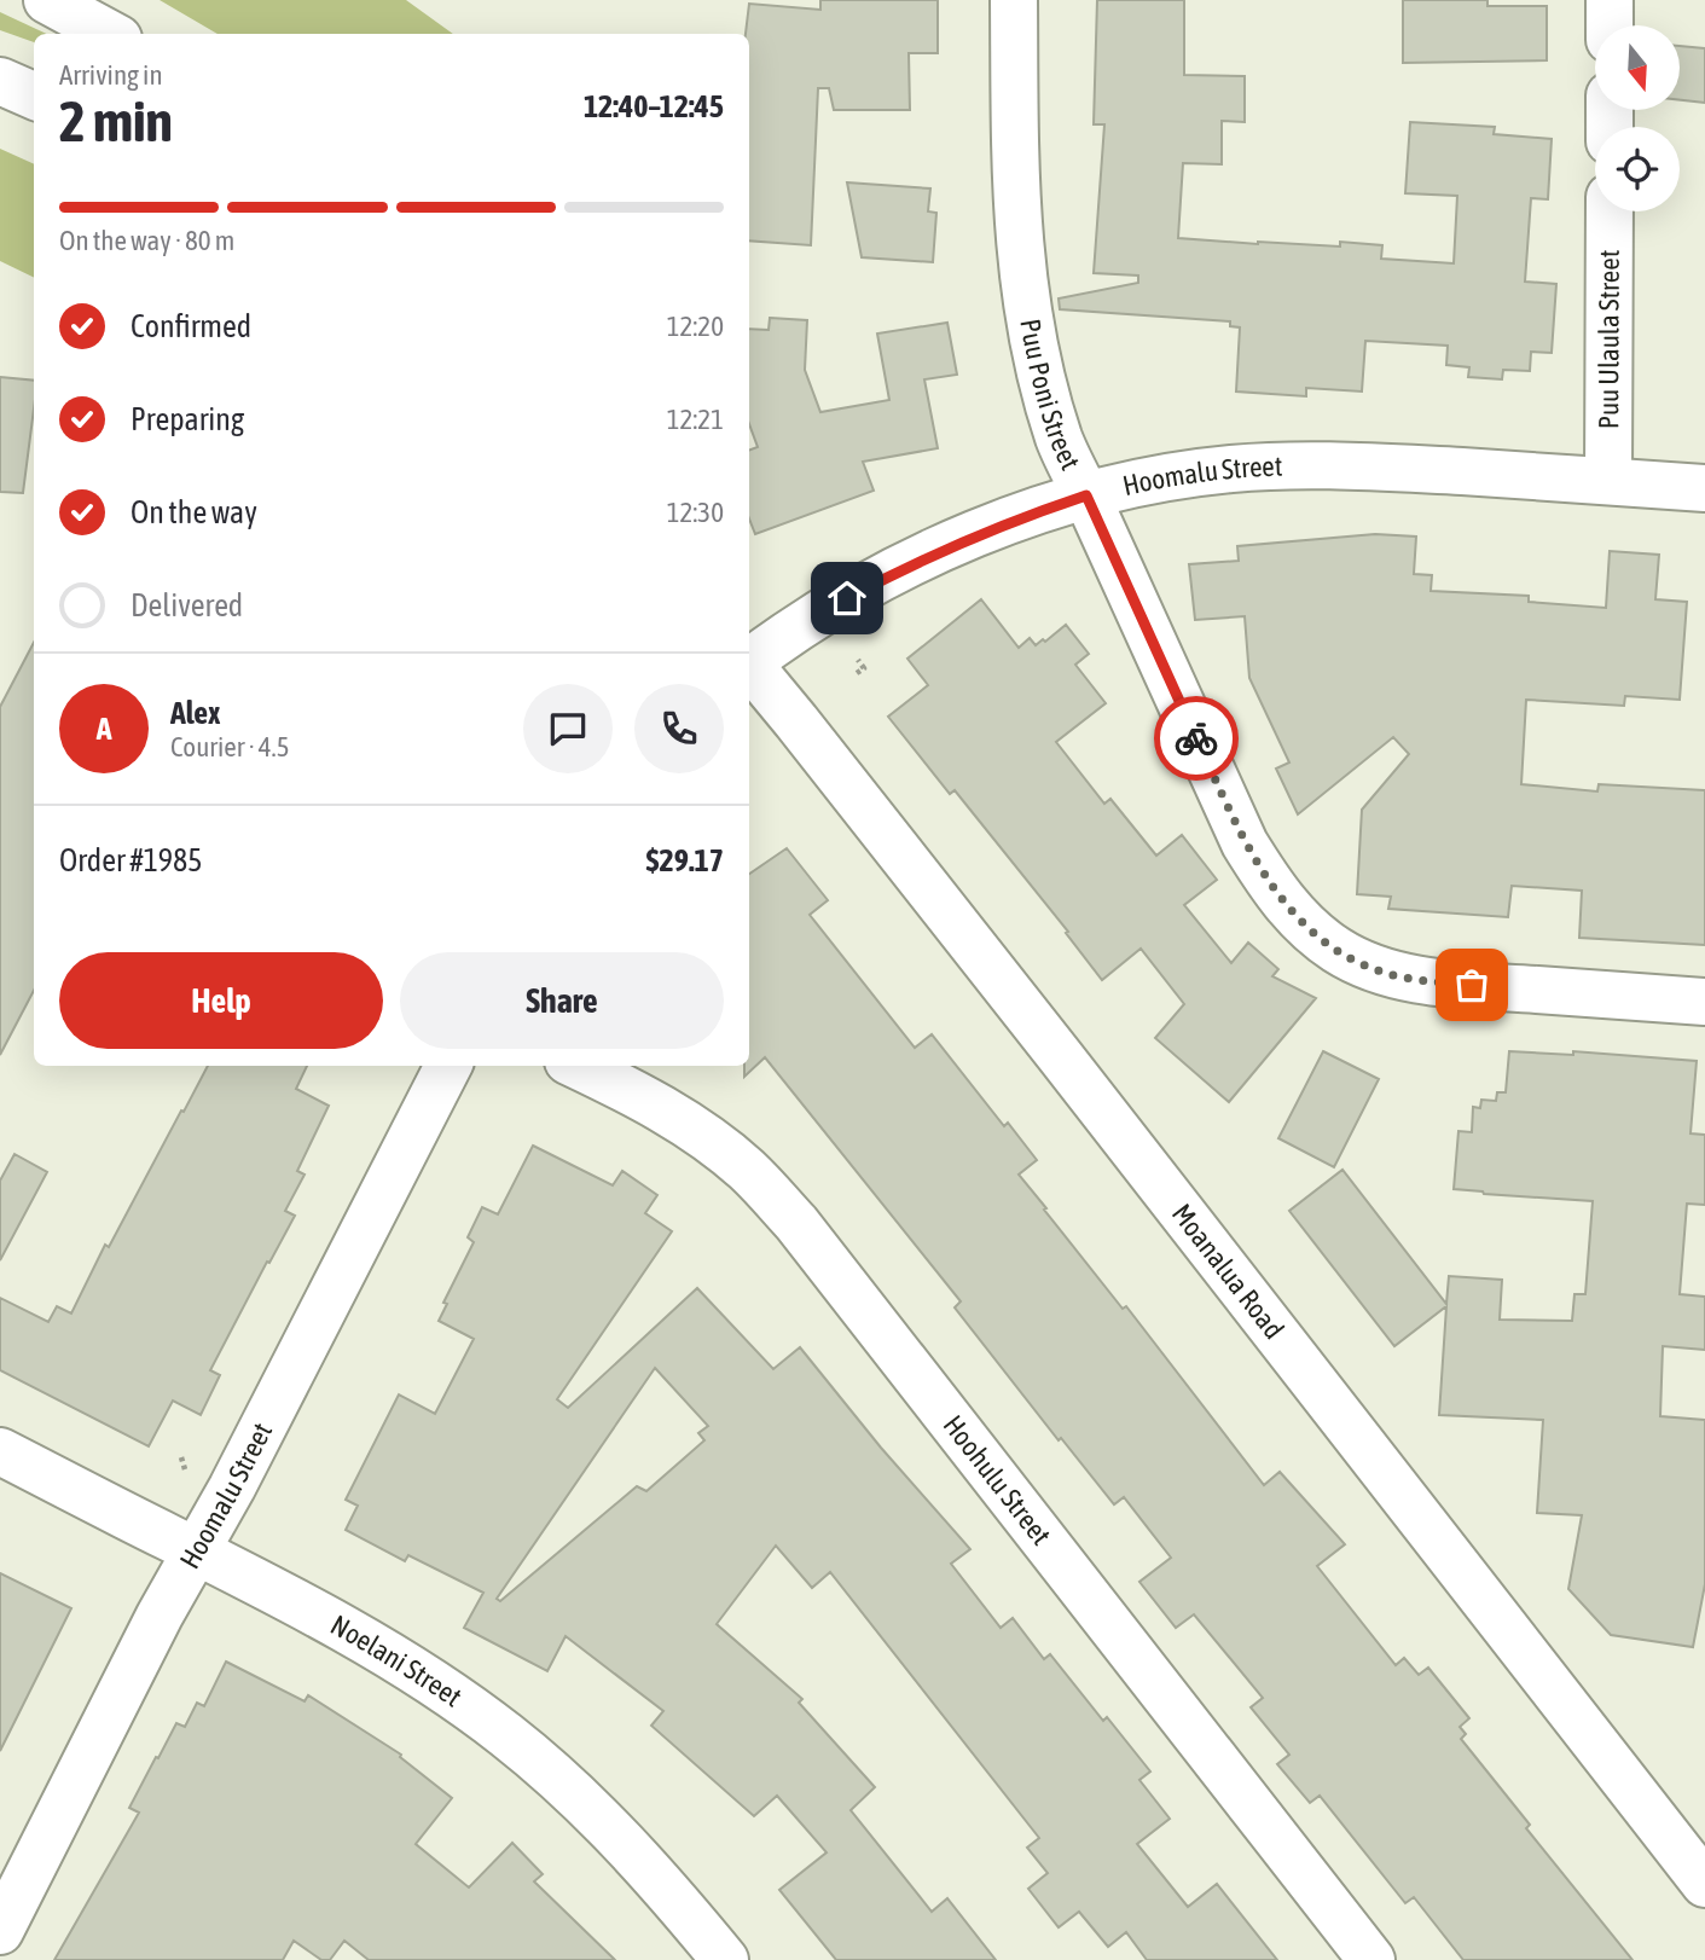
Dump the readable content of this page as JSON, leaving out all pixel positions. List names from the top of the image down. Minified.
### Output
{"streets":{"street":["Puu Ulaula Street","Puu Poni Street","Hoomalu Street","Moanalua Road","Hoohulu Street","Noelani Street"]},"crossings":[["Puu Ulaula Street","Hoomalu Street"],["Puu Poni Street","Hoomalu Street"],["Hoomalu Street","Noelani Street"]],"north":"bottom","page":{"heading":["2 min","Arriving in","12:40–12:45"],"panel":["Alex","Courier · 4.5","Order #1985","$29.17"],"bar":"On the way · 80 m","list":[["Confirmed","12:20"],["Preparing","12:21"],["On the way","12:30"],"Delivered"],"round":"A","buttons":["Help","Share"]}}
